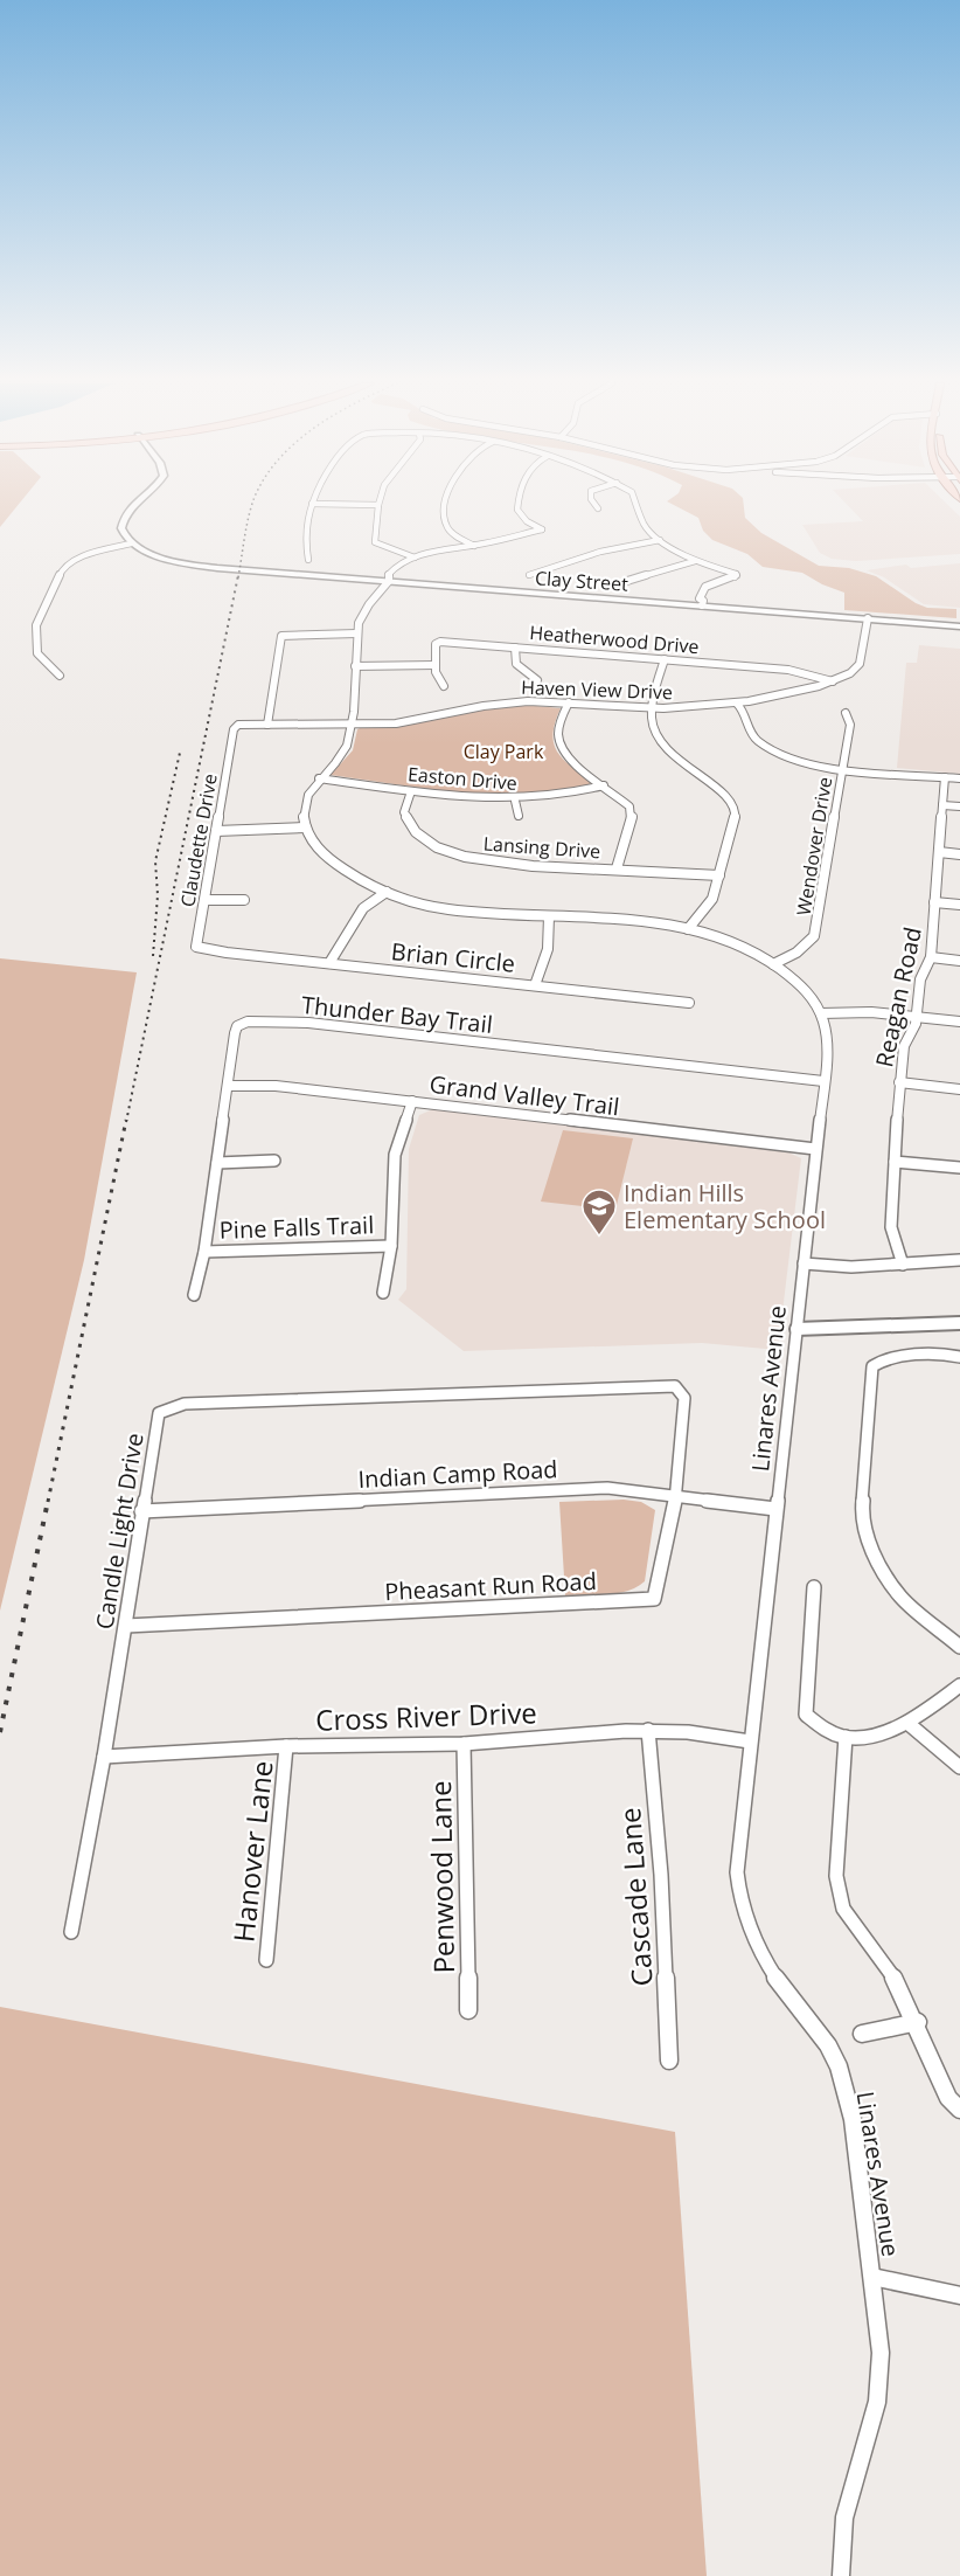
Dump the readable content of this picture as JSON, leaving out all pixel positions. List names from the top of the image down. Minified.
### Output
{"streets":{"main road":["Clay Street"],"street":["Heatherwood Drive","Haven View Drive","Easton Drive","Claudette Drive","Wendover Drive","Lansing Drive","Brian Circle","Reagan Road","Thunder Bay Trail","Grand Valley Trail","Pine Falls Trail","Linares Avenue","Indian Camp Road","Candle Light Drive","Pheasant Run Road","Cross River Drive","Hanover Lane","Penwood Lane","Cascade Lane"]},"crossings":[["Clay Street","Haven View Drive"],["Heatherwood Drive","Haven View Drive"],["Haven View Drive","Claudette Drive"],["Easton Drive","Lansing Drive"],["Claudette Drive","Brian Circle"],["Wendover Drive","Linares Avenue"],["Thunder Bay Trail","Grand Valley Trail"],["Thunder Bay Trail","Pine Falls Trail"],["Thunder Bay Trail","Linares Avenue"],["Grand Valley Trail","Linares Avenue"],["Linares Avenue","Indian Camp Road"],["Linares Avenue","Cross River Drive"],["Indian Camp Road","Candle Light Drive"],["Indian Camp Road","Pheasant Run Road"],["Candle Light Drive","Pheasant Run Road"],["Candle Light Drive","Cross River Drive"],["Cross River Drive","Hanover Lane"],["Cross River Drive","Penwood Lane"],["Cross River Drive","Cascade Lane"]],"parks":["Clay Park"],"places":{"school or university":["Indian Hills Elementary School"]}}
